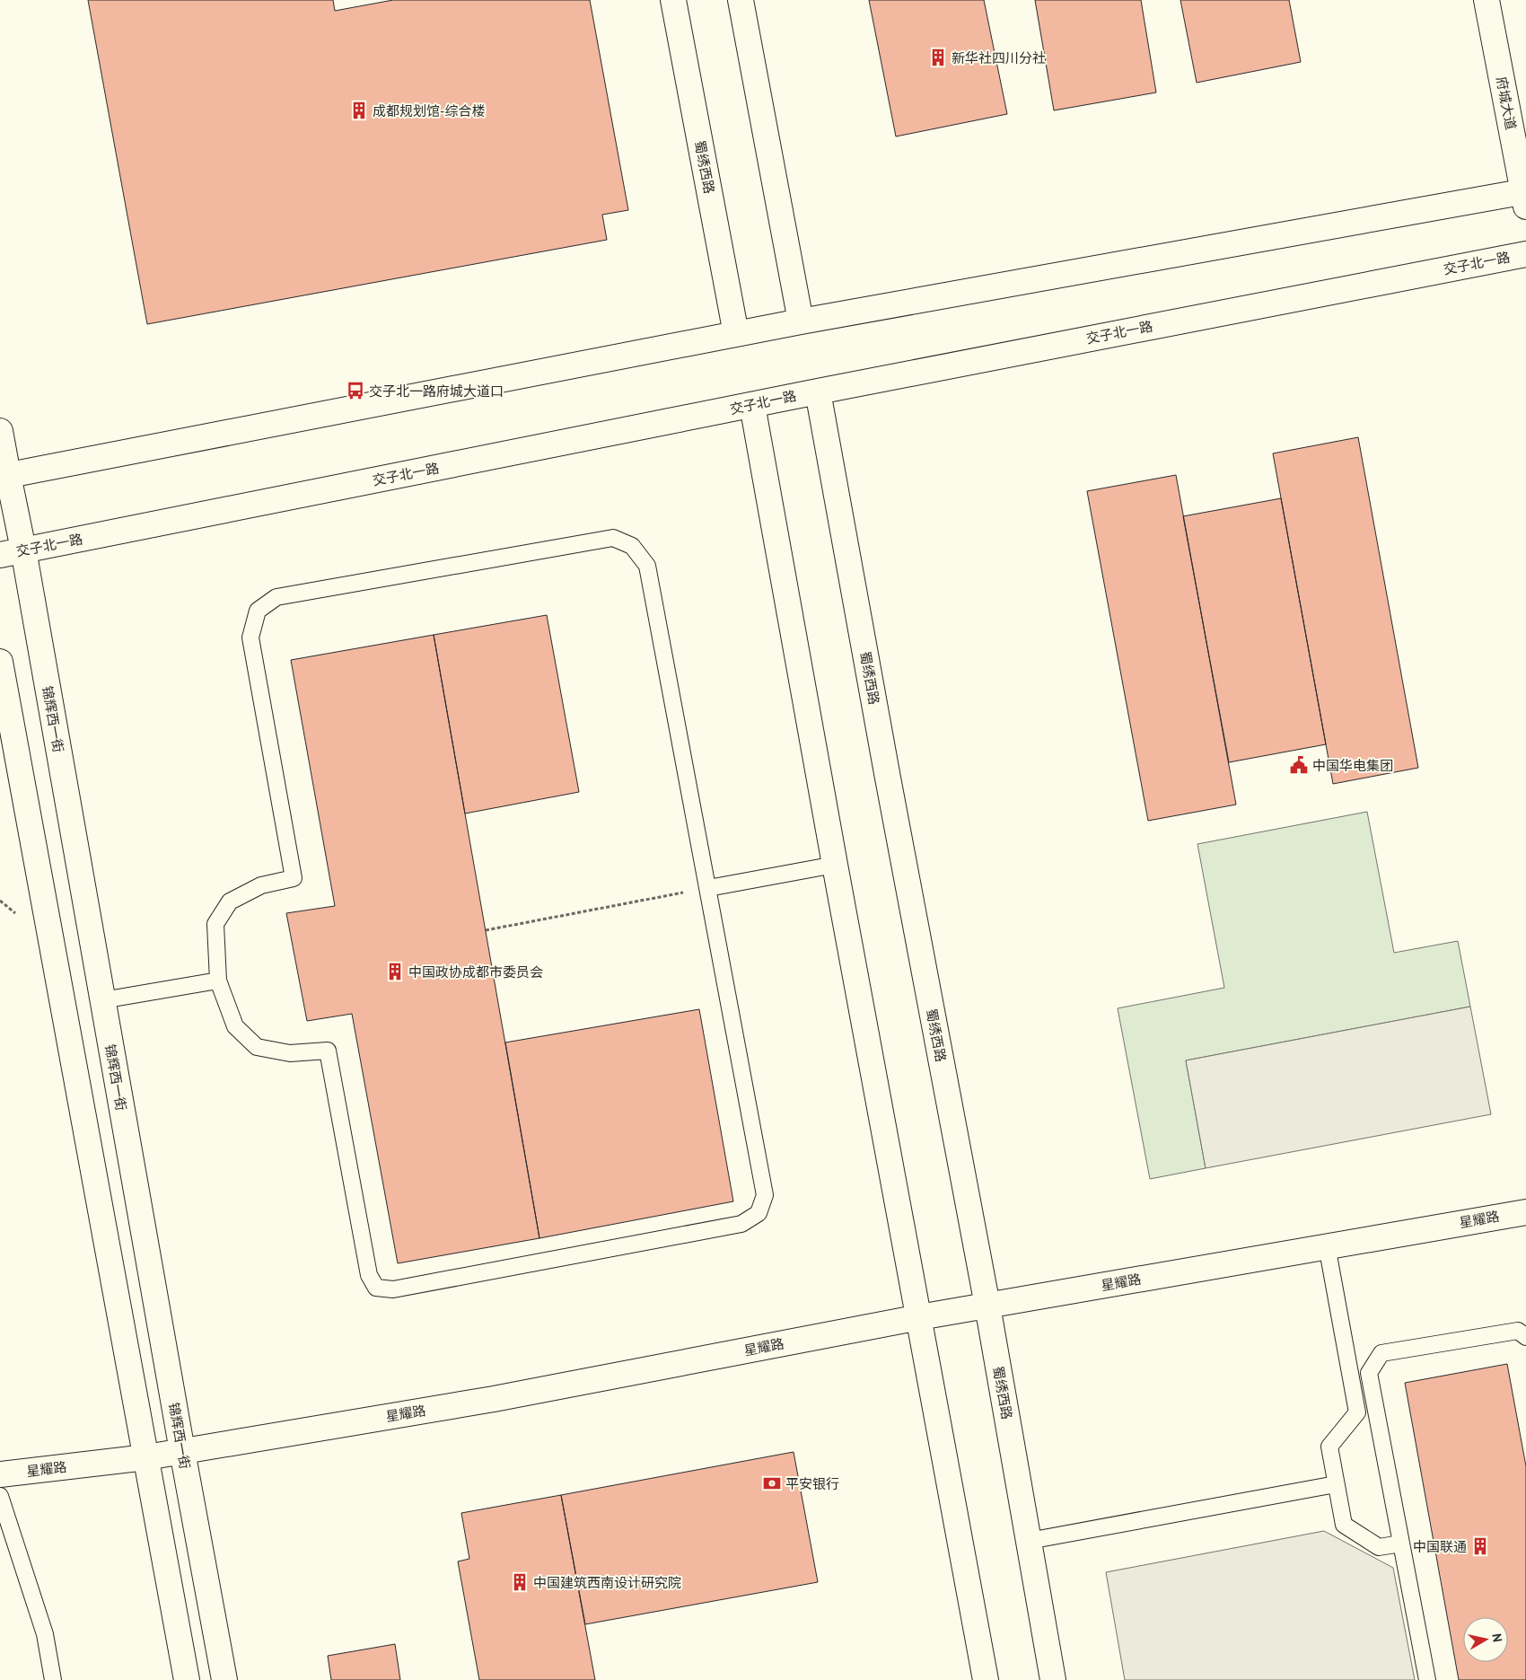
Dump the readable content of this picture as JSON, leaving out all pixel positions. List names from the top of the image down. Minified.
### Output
{"streets":{"street":["府城大道","蜀绣西路","交子北一路","锦辉西一街","星耀路"]},"crossings":[["蜀绣西路","交子北一路"],["蜀绣西路","星耀路"],["交子北一路","锦辉西一街"],["锦辉西一街","星耀路"]],"places":{"building":["新华社四川分社","成都规划馆-综合楼","中国政协成都市委员会","中国联通","中国建筑西南设计研究院"],"bus stop":["交子北一路府城大道口"],"public building":["中国华电集团"],"bank":["平安银行"]},"north":"right"}
